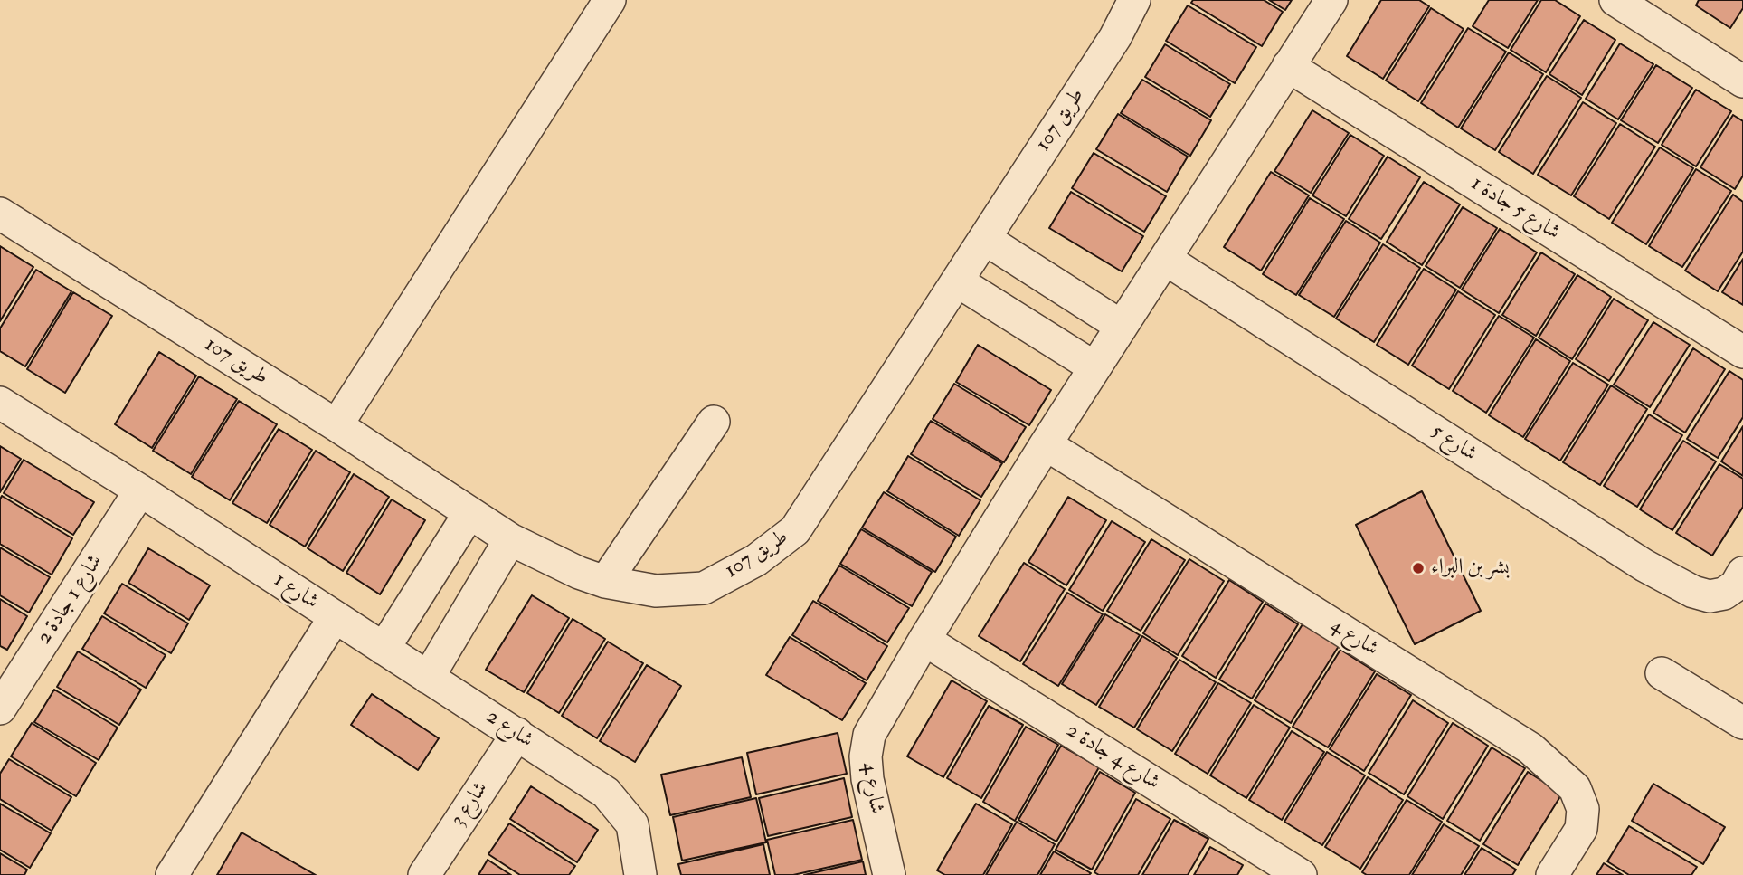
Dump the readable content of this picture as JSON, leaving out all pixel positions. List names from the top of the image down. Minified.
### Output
{"streets":{"street":["طريق 107","شارع 5 جادة 1","شارع 5","شارع 1","شارع 1 جادة 2","شارع 4","شارع 2","شارع 4 جادة 2","شارع 3"]},"crossings":[["شارع 1","شارع 1 جادة 2"],["شارع 1","شارع 2"],["شارع 4","شارع 4 جادة 2"],["شارع 2","شارع 3"]],"places":["بشر بن البراء"]}
